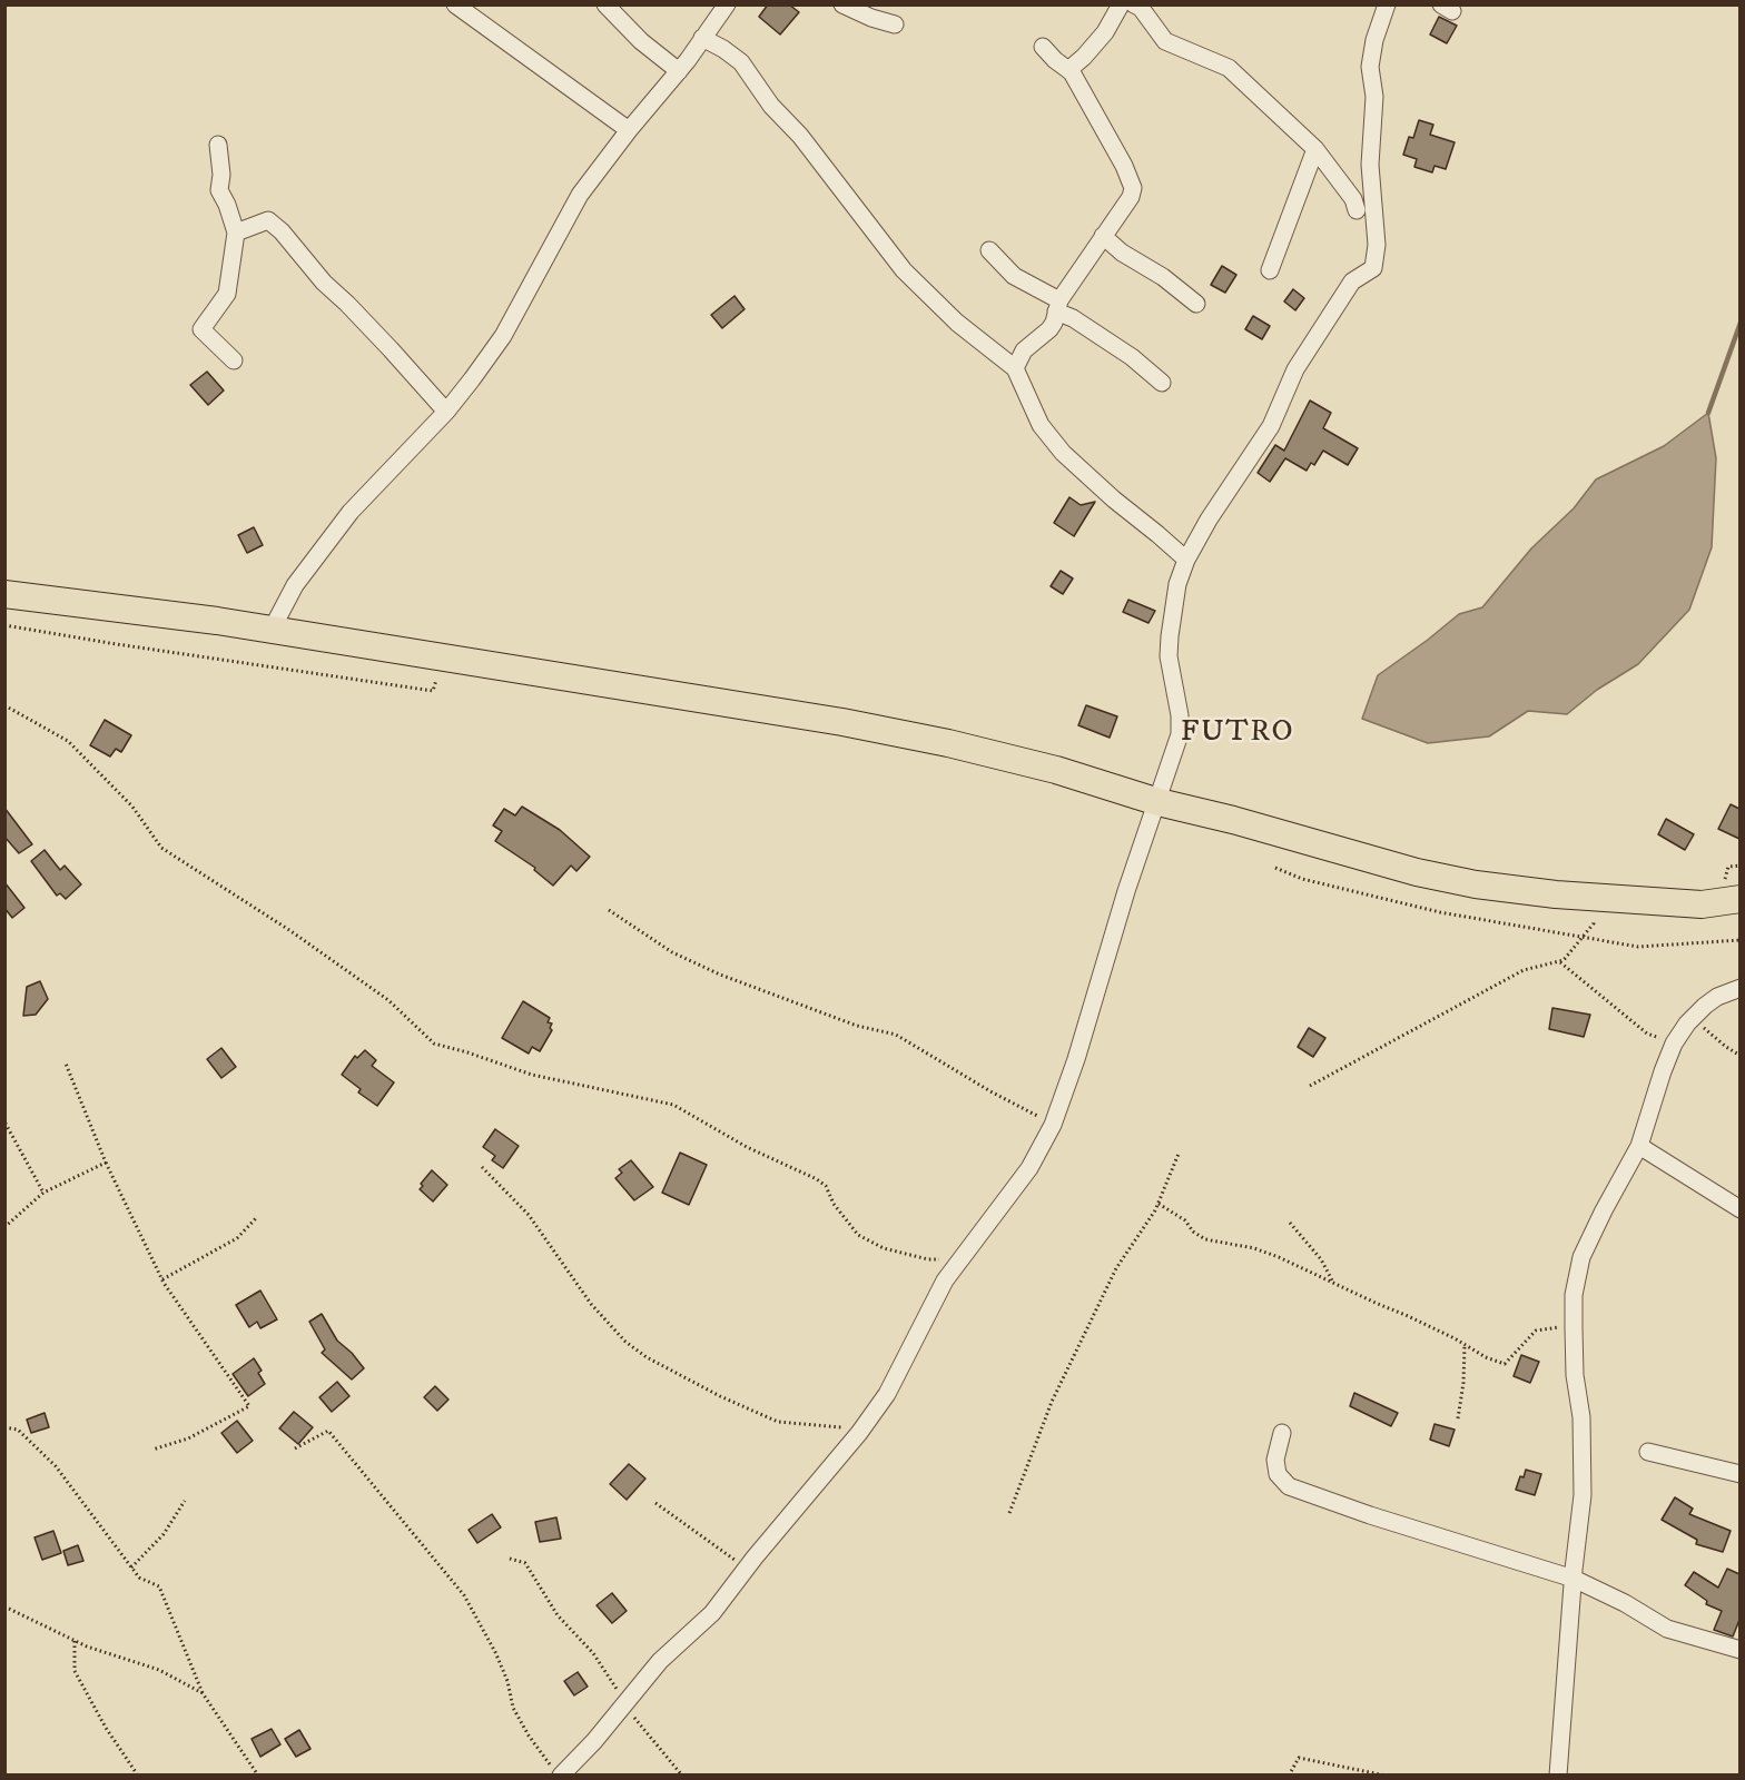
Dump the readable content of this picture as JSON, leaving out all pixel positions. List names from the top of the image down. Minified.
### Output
{"districts":["FUTRO"]}
